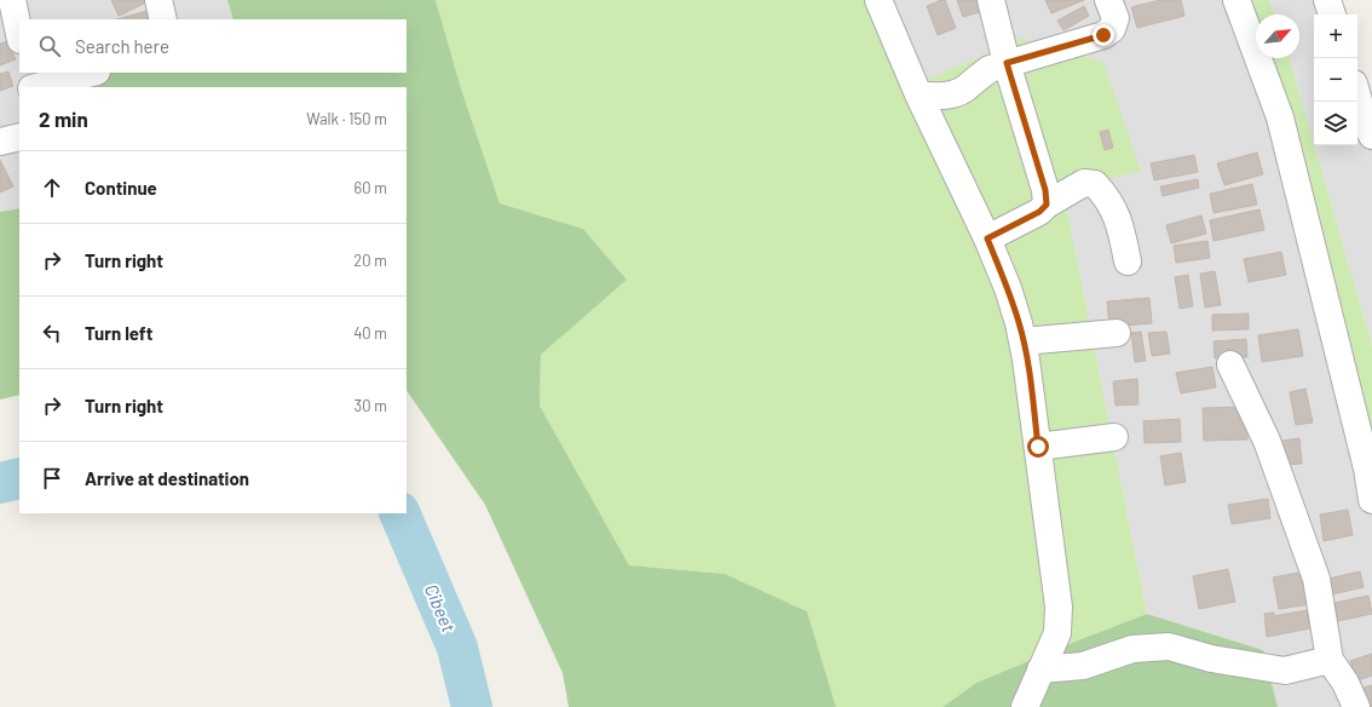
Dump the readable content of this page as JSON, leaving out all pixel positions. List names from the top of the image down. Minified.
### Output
{"water":["Cibeet"],"north":"top right","page":{"map_buttons":["+","−"],"search":"Search here","heading":["2 min","Walk · 150 m"],"list":[["Continue","60 m"],["Turn right","20 m"],["Turn left","40 m"],["Turn right","30 m"],"Arrive at destination"]}}
